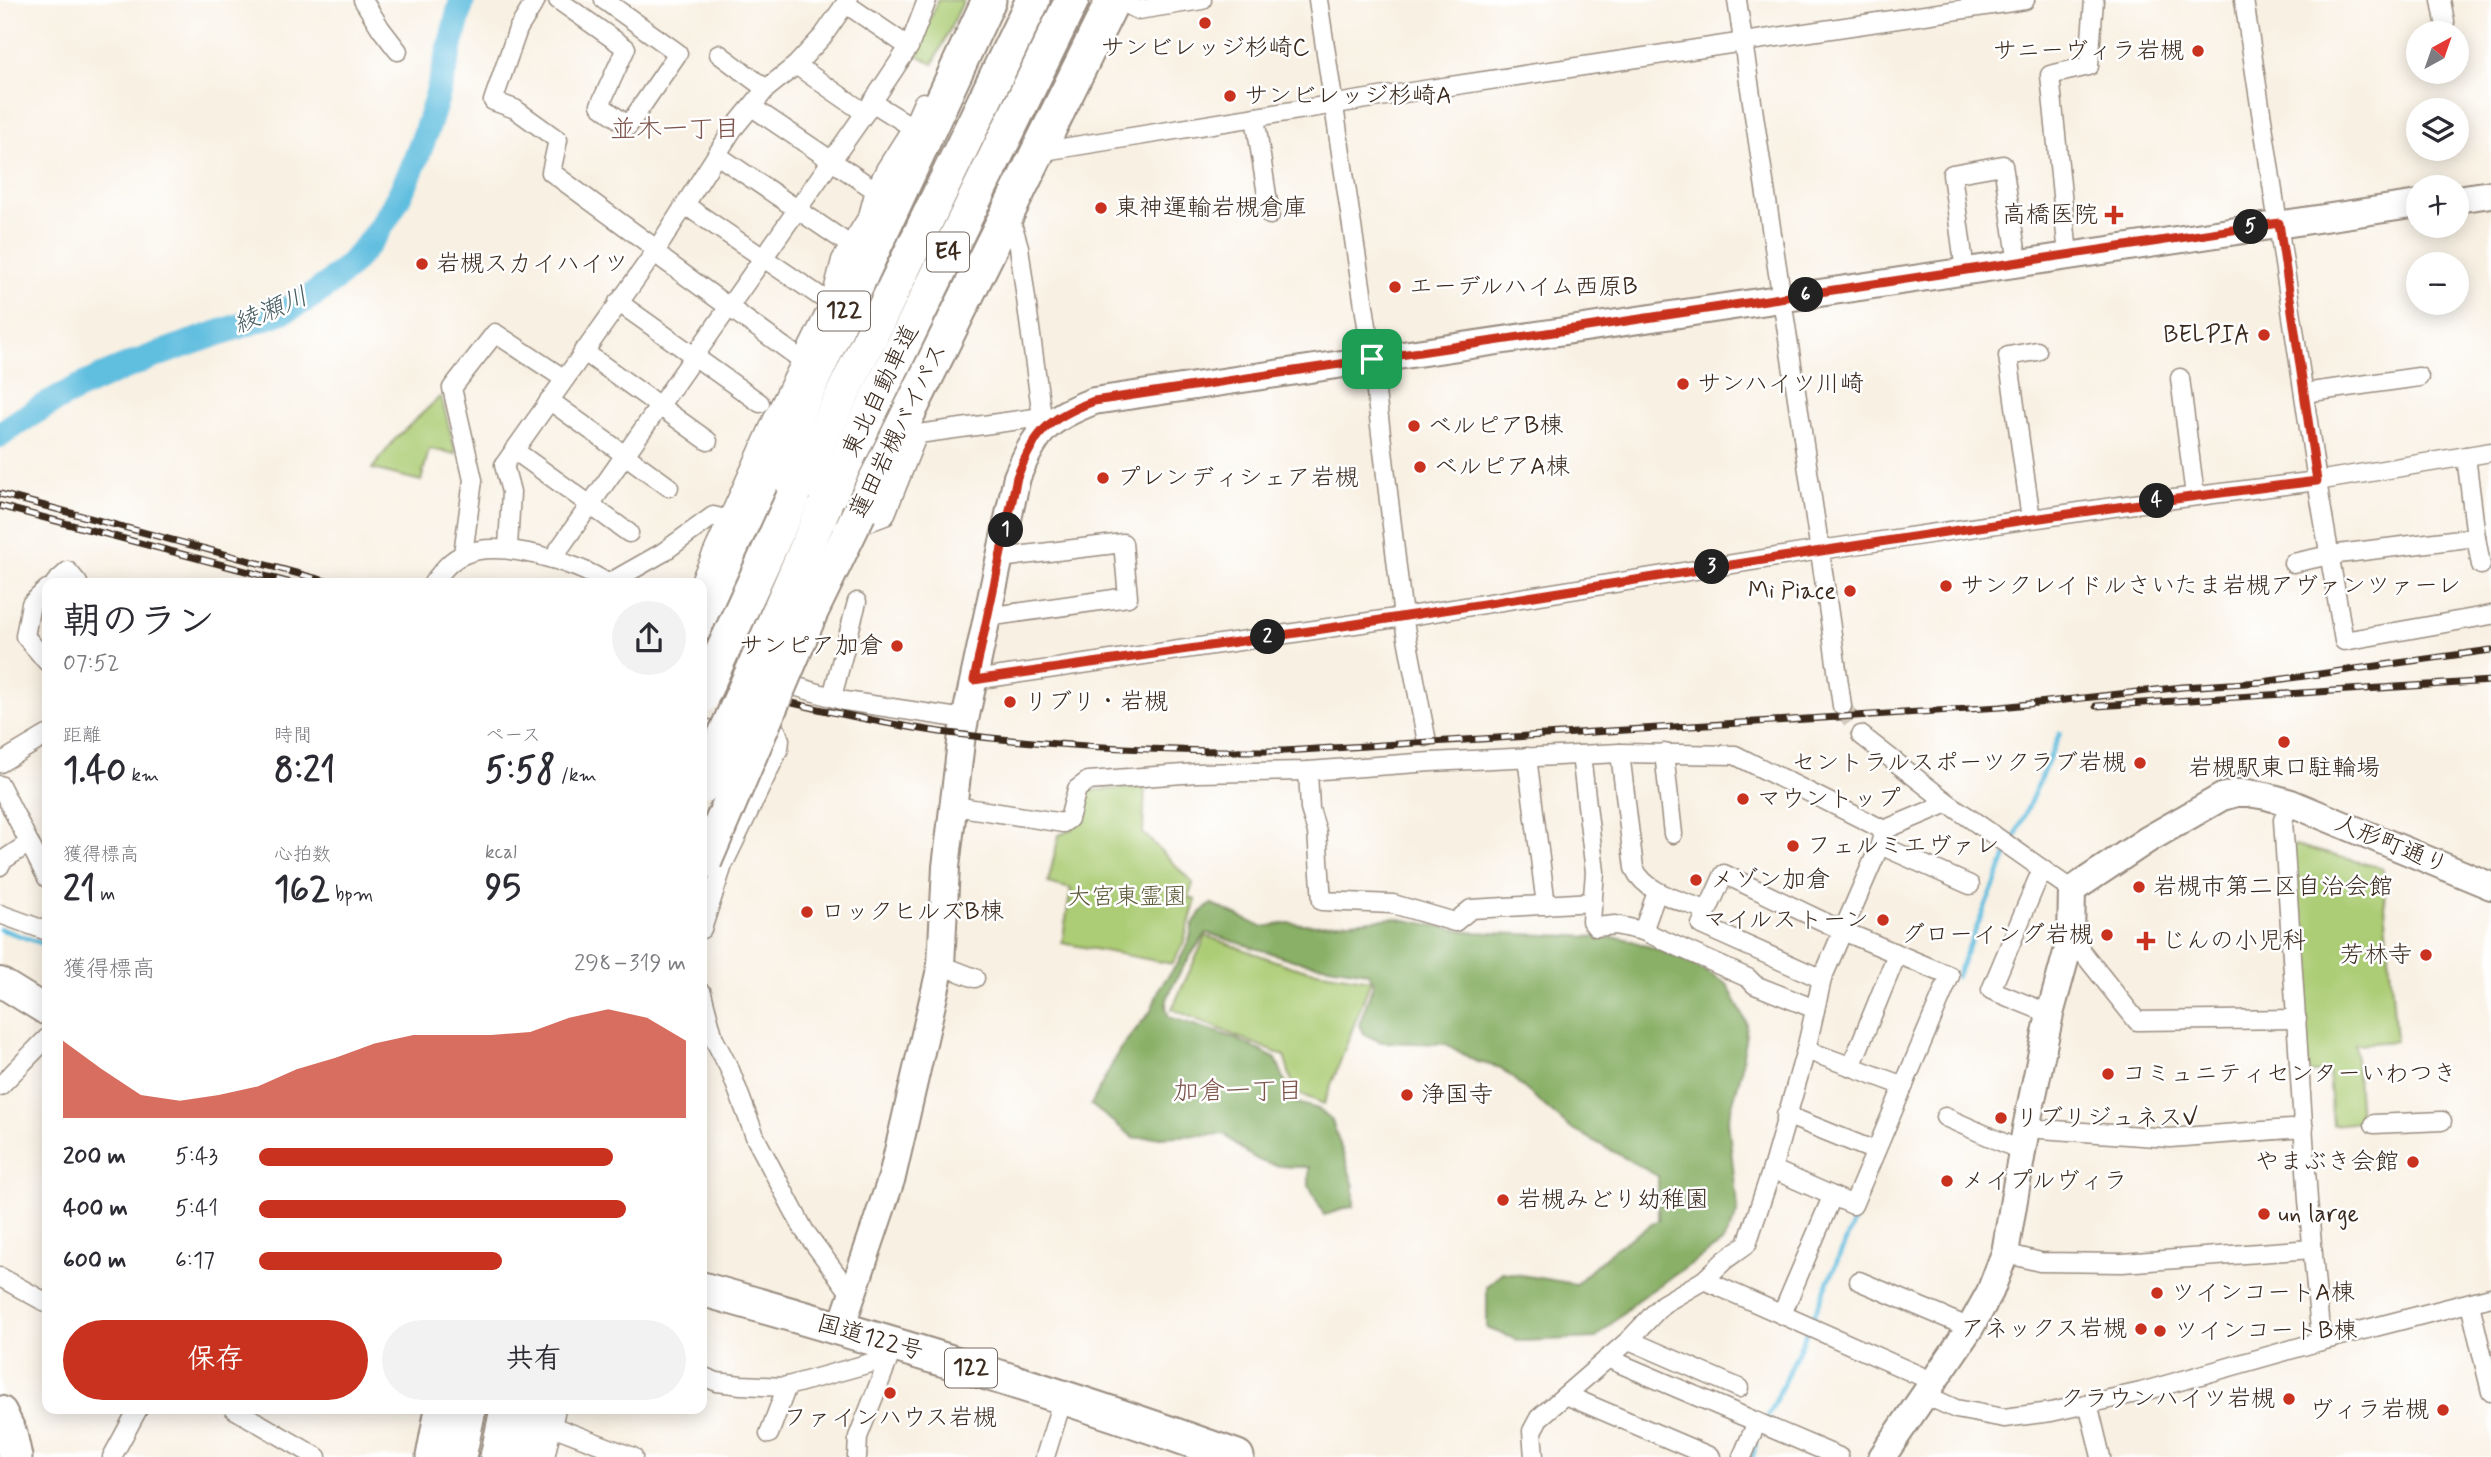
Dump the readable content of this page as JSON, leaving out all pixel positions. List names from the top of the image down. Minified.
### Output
{"streets":{"highway":["E4","122","東北自動車道","蓮田岩槻バイパス","国道122号"],"street":["人形町通り"]},"districts":["並木一丁目","加倉一丁目"],"water":["綾瀬川"],"parks":["大宮東霊園"],"places":{"other":["サンビレッジ杉崎C","サニーヴィラ岩槻","サンビレッジ杉崎A","東神運輸岩槻倉庫","岩槻スカイハイツ","エーデルハイム西原B","BELPIA","サンハイツ川崎","ベルピアB棟","ベルピアA棟","プレンディシェア岩槻","サンクレイドルさいたま岩槻アヴァンツァーレ","Mi Piace","サンピア加倉","リブリ・岩槻","岩槻駅東口駐輪場","セントラルスポーツクラブ岩槻","マウントップ","フェルミエヴァレ","メゾン加倉","岩槻市第二区自治会館","ロックヒルズB棟","マイルストーン","グローイング岩槻","芳林寺","コミュニティセンターいわつき","浄国寺","リブリジュネスV","やまぶき会館","メイプルヴィラ","岩槻みどり幼稚園","un large","ツインコートA棟","アネックス岩槻","ツインコートB棟","ファインハウス岩槻","クラウンハイツ岩槻","ヴィラ岩槻"],"health":["高橋医院","じんの小児科"]},"north":"top right","page":{"map_buttons":["+","−"],"pins":["5","6","4","1","3","2"],"heading":["朝のラン","07:52"],"stats":[["距離","1.40 km"],["時間","8:21"],["ペース","5:58 /km"],["獲得標高","21 m"],["心拍数","162 bpm"],["kcal","95"]],"chart":["獲得標高","298–319 m"],"list":[{"name":"200 m","note":"5:43"},{"name":"400 m","note":"5:41"},{"name":"600 m","note":"6:17"}],"buttons":["保存","共有"]}}
